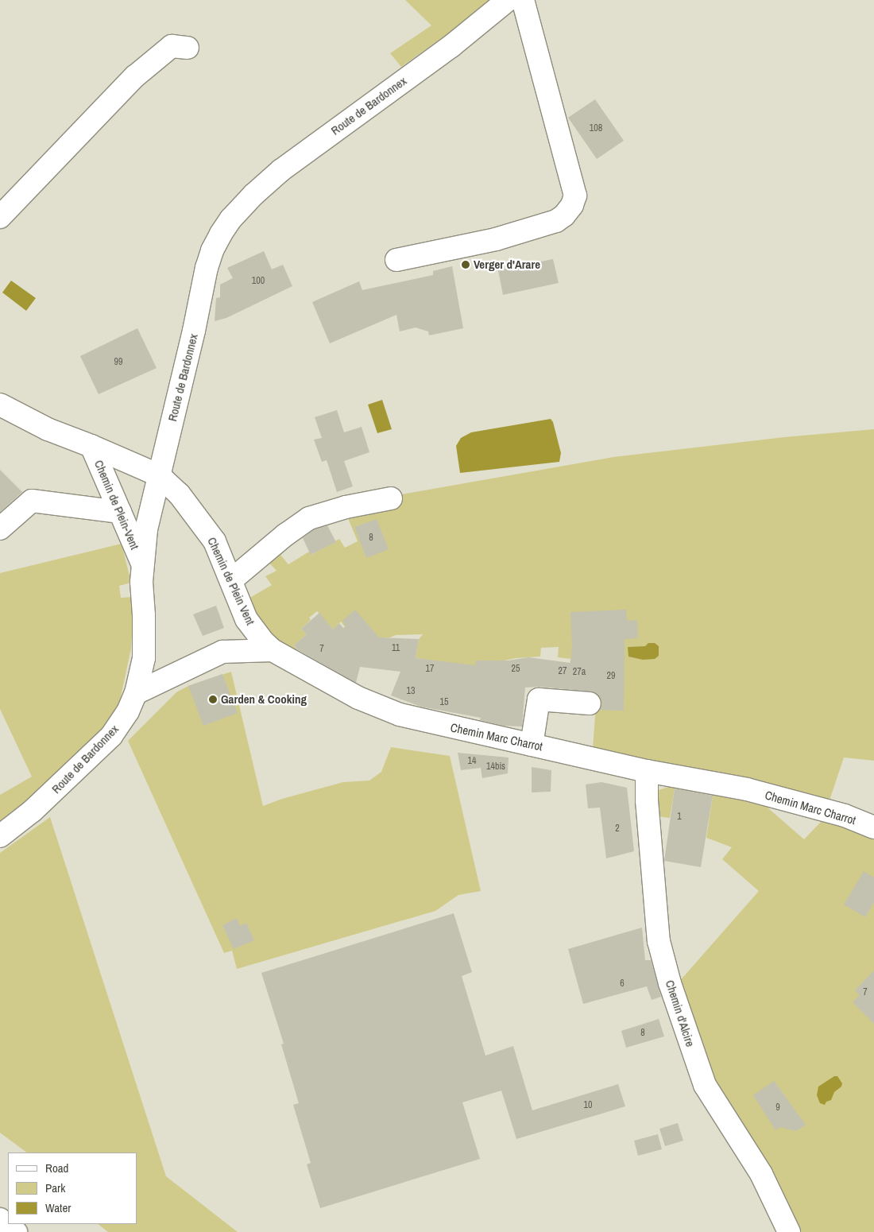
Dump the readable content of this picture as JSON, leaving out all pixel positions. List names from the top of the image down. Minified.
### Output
{"streets":{"main road":["Route de Bardonnex","Chemin de Plein-Vent","Chemin de Plein Vent","Chemin Marc Charrot","Chemin d'Alcire"]},"crossings":[["Route de Bardonnex","Chemin de Plein-Vent"],["Route de Bardonnex","Chemin de Plein Vent"],["Chemin de Plein-Vent","Chemin de Plein Vent"],["Chemin de Plein Vent","Chemin Marc Charrot"],["Chemin Marc Charrot","Chemin d'Alcire"]],"places":["Verger d'Arare","Garden & Cooking"],"house_numbers":["108","100","99","8","11","7","17","25","27","27a","29","13","15","14","14bis","1","2","6","7","8","10","9"],"legend":["Road","Park","Water"]}
